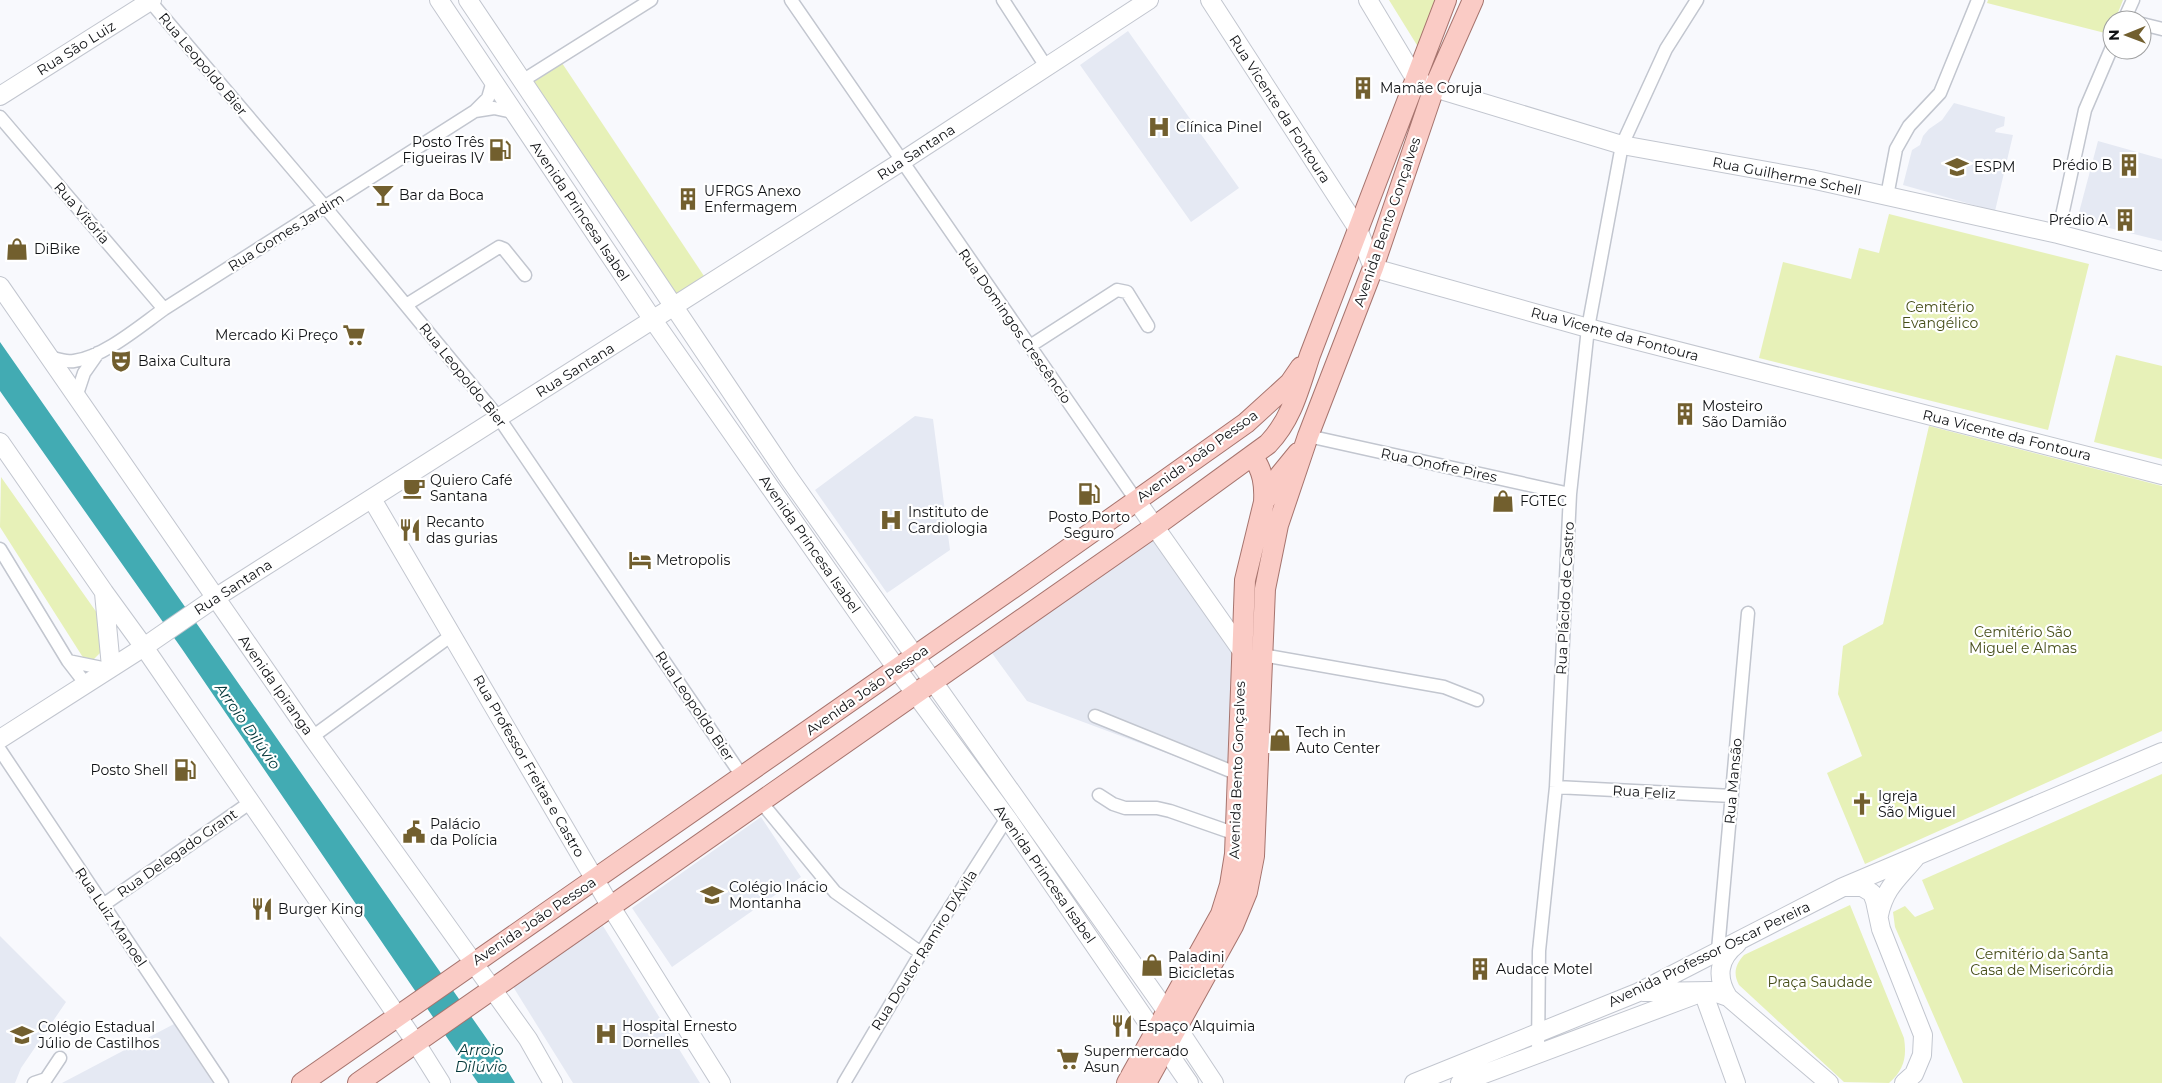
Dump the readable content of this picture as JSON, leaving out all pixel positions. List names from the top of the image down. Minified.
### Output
{"streets":{"main road":["Rua São Luiz","Rua Vicente da Fontoura","Rua Santana","Rua Guilherme Schell","Avenida Princesa Isabel","Avenida Bento Gonçalves","Rua Domingos Crescêncio","Avenida João Pessoa","Avenida Ipiranga","Rua Professor Freitas e Castro","Avenida Professor Oscar Pereira"],"street":["Rua Leopoldo Bier","Rua Vitória","Rua Gomes Jardim","Rua Onofre Pires","Rua Plácido de Castro","Rua Mansão","Rua Feliz","Rua Delegado Grant","Rua Luiz Manoel","Rua Doutor Ramiro D'Ávila"]},"crossings":[["Rua São Luiz","Rua Leopoldo Bier"],["Rua Leopoldo Bier","Rua Santana"],["Rua Leopoldo Bier","Rua Gomes Jardim"],["Rua Leopoldo Bier","Avenida João Pessoa"],["Rua Vicente da Fontoura","Avenida Bento Gonçalves"],["Rua Vicente da Fontoura","Rua Plácido de Castro"],["Rua Santana","Avenida Princesa Isabel"],["Rua Santana","Rua Domingos Crescêncio"],["Rua Santana","Avenida Ipiranga"],["Rua Santana","Rua Professor Freitas e Castro"],["Rua Guilherme Schell","Avenida Bento Gonçalves"],["Rua Guilherme Schell","Rua Plácido de Castro"],["Avenida Princesa Isabel","Avenida Bento Gonçalves"],["Avenida Princesa Isabel","Rua Gomes Jardim"],["Avenida Princesa Isabel","Avenida João Pessoa"],["Avenida Princesa Isabel","Rua Doutor Ramiro D'Ávila"],["Rua Vitória","Rua Gomes Jardim"],["Avenida Bento Gonçalves","Rua Domingos Crescêncio"],["Avenida Bento Gonçalves","Avenida João Pessoa"],["Avenida Bento Gonçalves","Rua Onofre Pires"],["Rua Gomes Jardim","Avenida Ipiranga"],["Rua Domingos Crescêncio","Avenida João Pessoa"],["Avenida João Pessoa","Avenida Ipiranga"],["Avenida João Pessoa","Rua Professor Freitas e Castro"],["Rua Onofre Pires","Rua Plácido de Castro"],["Rua Plácido de Castro","Rua Feliz"],["Rua Plácido de Castro","Avenida Professor Oscar Pereira"],["Rua Mansão","Rua Feliz"],["Rua Mansão","Avenida Professor Oscar Pereira"],["Rua Delegado Grant","Rua Luiz Manoel"]],"water":["Arroio Dilúvio"],"parks":["Cemitério Evangélico","Cemitério São Miguel e Almas","Cemitério da Santa Casa de Misericórdia","Praça Saudade"],"places":{"building":["Mamãe Coruja","Prédio B","UFRGS Anexo Enfermagem","Prédio A","Mosteiro São Damião","Audace Motel"],"hospital":["Clínica Pinel","Instituto de Cardiologia","Hospital Ernesto Dornelles"],"fuel station":["Posto Três Figueiras IV","Posto Porto Seguro","Posto Shell"],"school or university":["ESPM","Colégio Inácio Montanha","Colégio Estadual Júlio de Castilhos"],"bar":["Bar da Boca"],"shop":["DiBike","FGTEC","Tech in Auto Center","Paladini Bicicletas"],"supermarket":["Mercado Ki Preço","Supermercado Asun"],"theatre":["Baixa Cultura"],"cafe":["Quiero Café Santana"],"restaurant":["Recanto das gurias","Burger King","Espaço Alquimia"],"hotel":["Metropolis"],"church":["Igreja São Miguel"],"public building":["Palácio da Polícia"]},"north":"left"}
